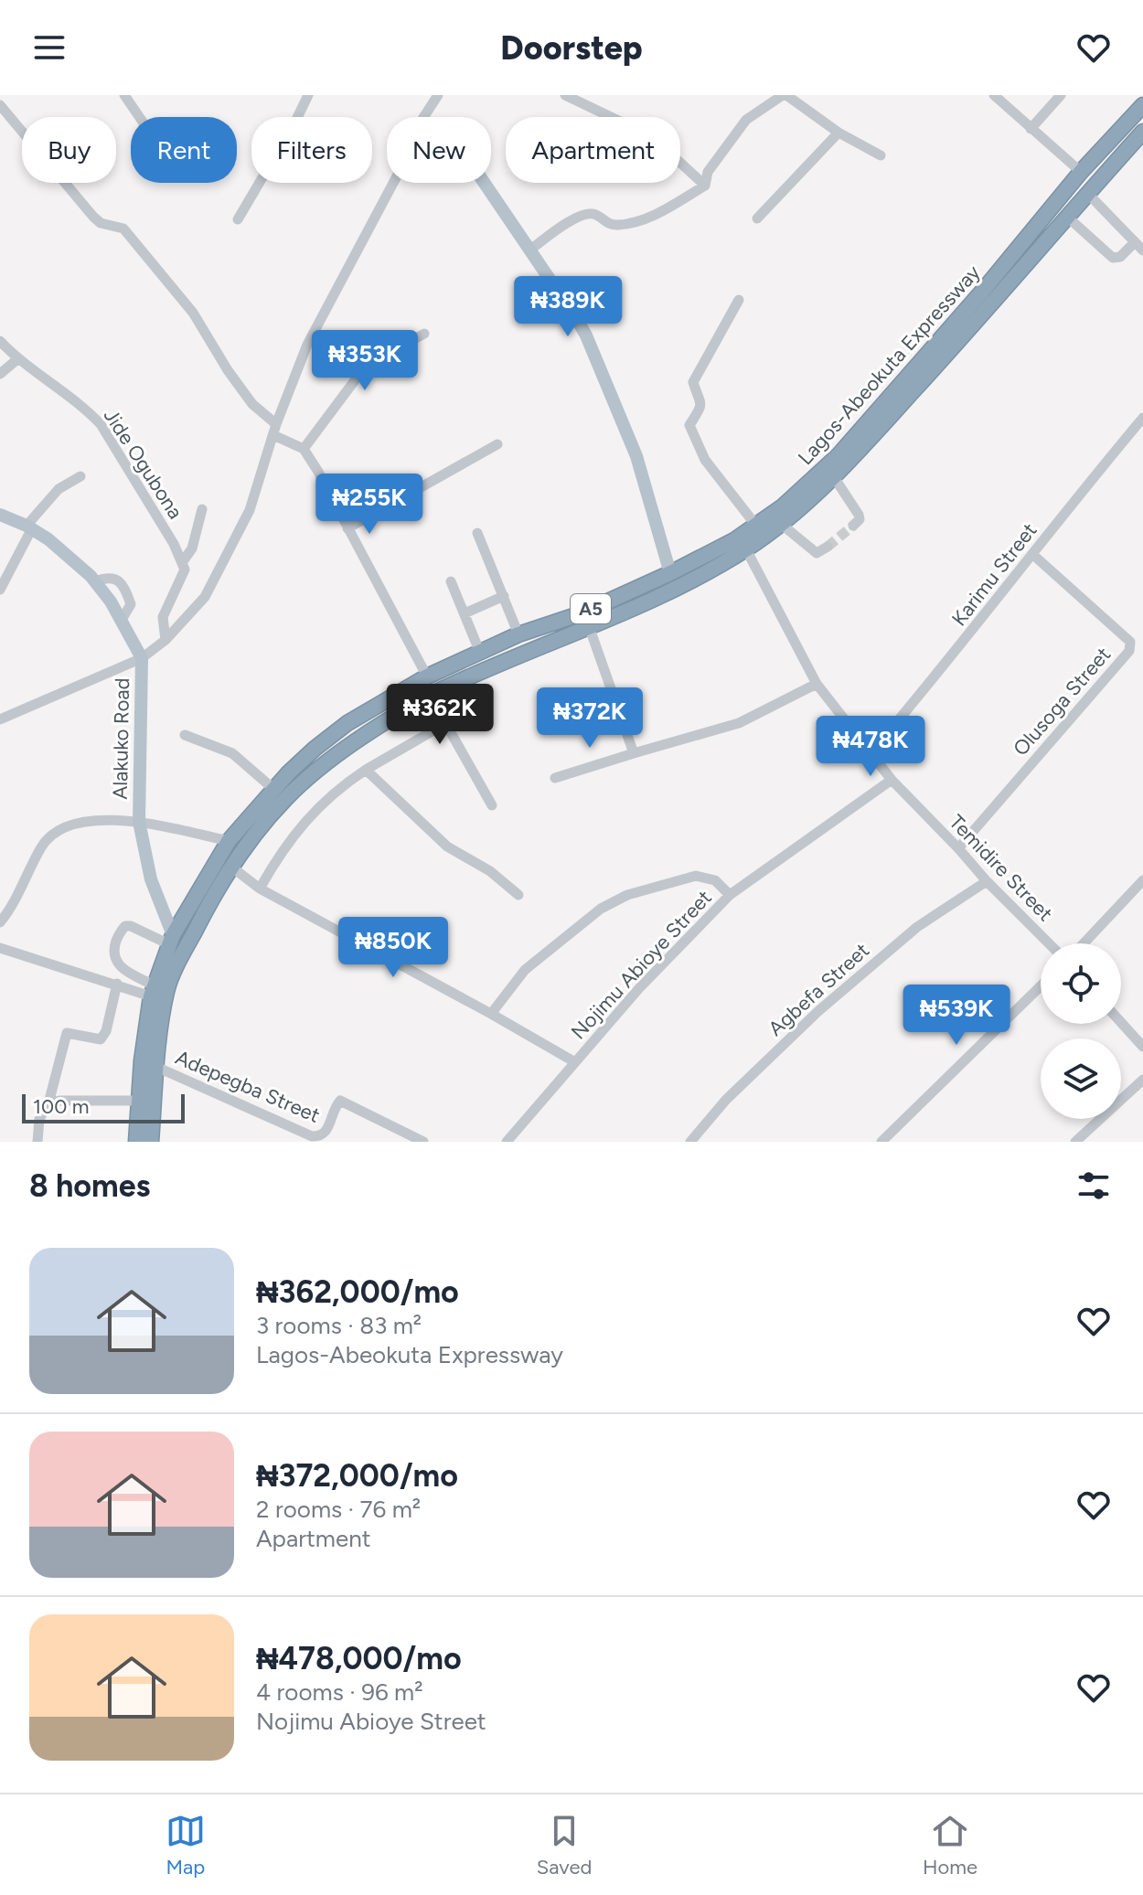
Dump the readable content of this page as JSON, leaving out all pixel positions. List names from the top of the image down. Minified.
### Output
{"streets":{"highway":["Lagos-Abeokuta Expressway","A5"],"main road":["Alakuko Road"],"street":["Jide Ogubona","Karimu Street","Olusoga Street","Temidire Street","Nojimu Abioye Street","Agbefa Street","Adepegba Street"]},"crossings":[["Lagos-Abeokuta Expressway","Alakuko Road"],["Lagos-Abeokuta Expressway","Temidire Street"],["Lagos-Abeokuta Expressway","Adepegba Street"],["Karimu Street","Olusoga Street"],["Karimu Street","Temidire Street"],["Olusoga Street","Temidire Street"],["Temidire Street","Nojimu Abioye Street"],["Temidire Street","Agbefa Street"]],"scale_bar":"100 m","page":{"header":"Doorstep","chip":["Buy","Rent","Filters","New","Apartment"],"price":["₦389K","₦353K","₦255K","₦362K","₦372K","₦478K","₦850K","₦539K"],"scale":"100 m","heading":"8 homes","list":[{"name":"₦362,000/mo","note":"3 rooms · 83 m² · Lagos-Abeokuta Expressway"},{"name":"₦372,000/mo","note":"2 rooms · 76 m² · Apartment"},{"name":"₦478,000/mo","note":"4 rooms · 96 m² · Nojimu Abioye Street"}],"tabs":["Map","Saved","Home"]}}
